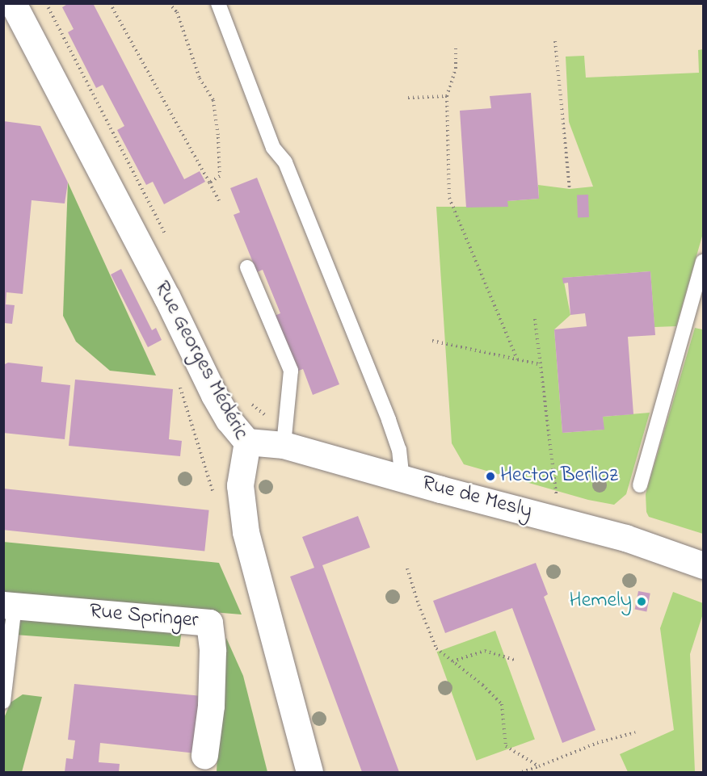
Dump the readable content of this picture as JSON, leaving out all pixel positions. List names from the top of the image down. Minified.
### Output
{"streets":{"street":["Rue Georges Médéric","Rue de Mesly","Rue Springer"]},"crossings":[["Rue Georges Médéric","Rue de Mesly"]],"places":["Hector Berlioz","Hemely"]}
